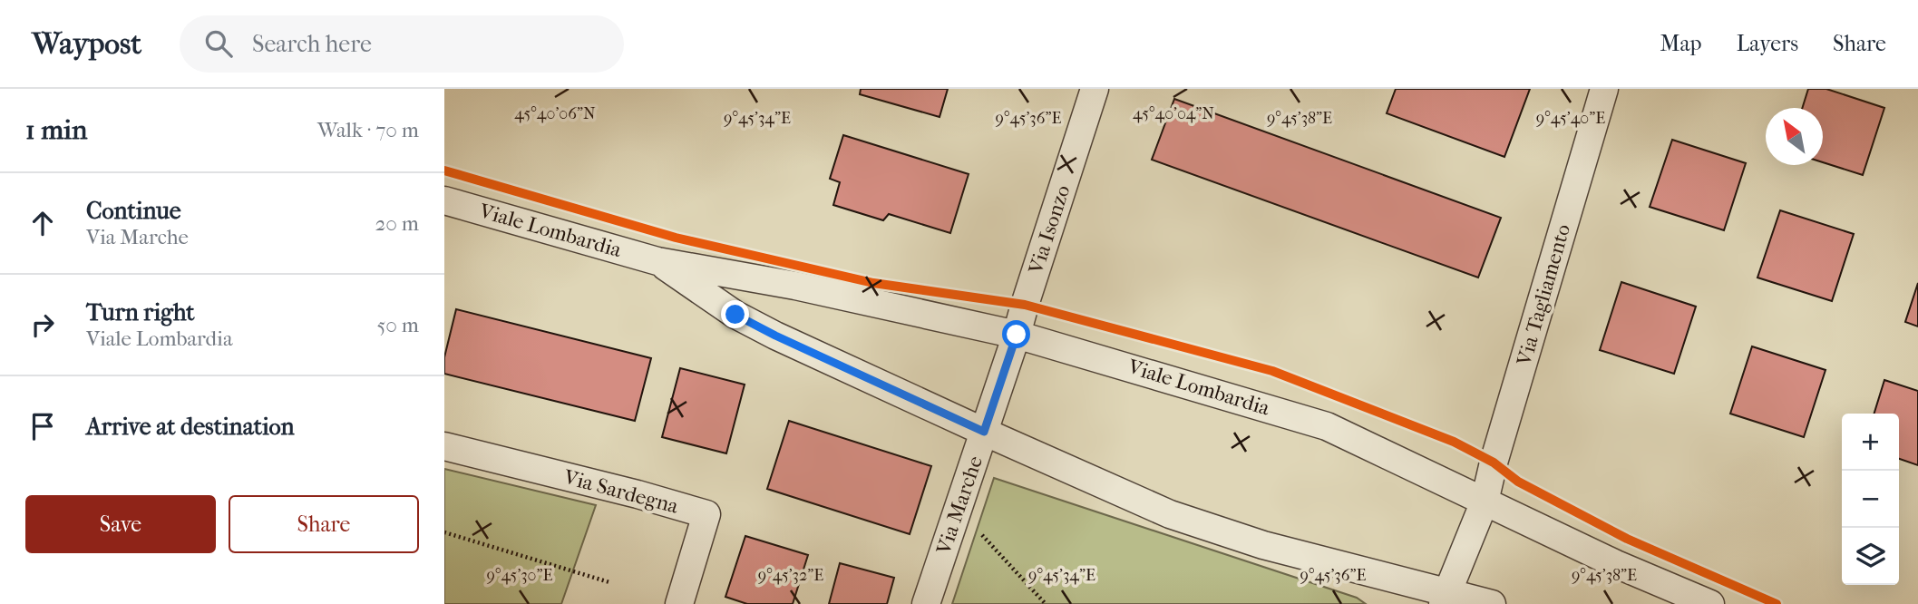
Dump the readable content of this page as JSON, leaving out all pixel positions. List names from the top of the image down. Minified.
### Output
{"streets":{"street":["Via Isonzo","Viale Lombardia","Via Tagliamento","Via Sardegna","Via Marche"]},"crossings":[["Via Isonzo","Viale Lombardia"],["Via Isonzo","Via Marche"],["Viale Lombardia","Via Tagliamento"],["Viale Lombardia","Via Marche"]],"north":"top left","page":{"header":"Waypost","search":"Search here","nav":["Map","Layers","Share"],"heading":["1 min","Walk · 70 m"],"list":[["Continue","Via Marche","20 m"],["Turn right","Viale Lombardia","50 m"],"Arrive at destination"],"map_buttons":["+","−"],"buttons":["Save","Share"]},"coordinates":["45°40'06\"N","45°40'04\"N","9°45'36\"E","9°45'34\"E","9°45'38\"E","9°45'40\"E","9°45'30\"E","9°45'32\"E"]}
